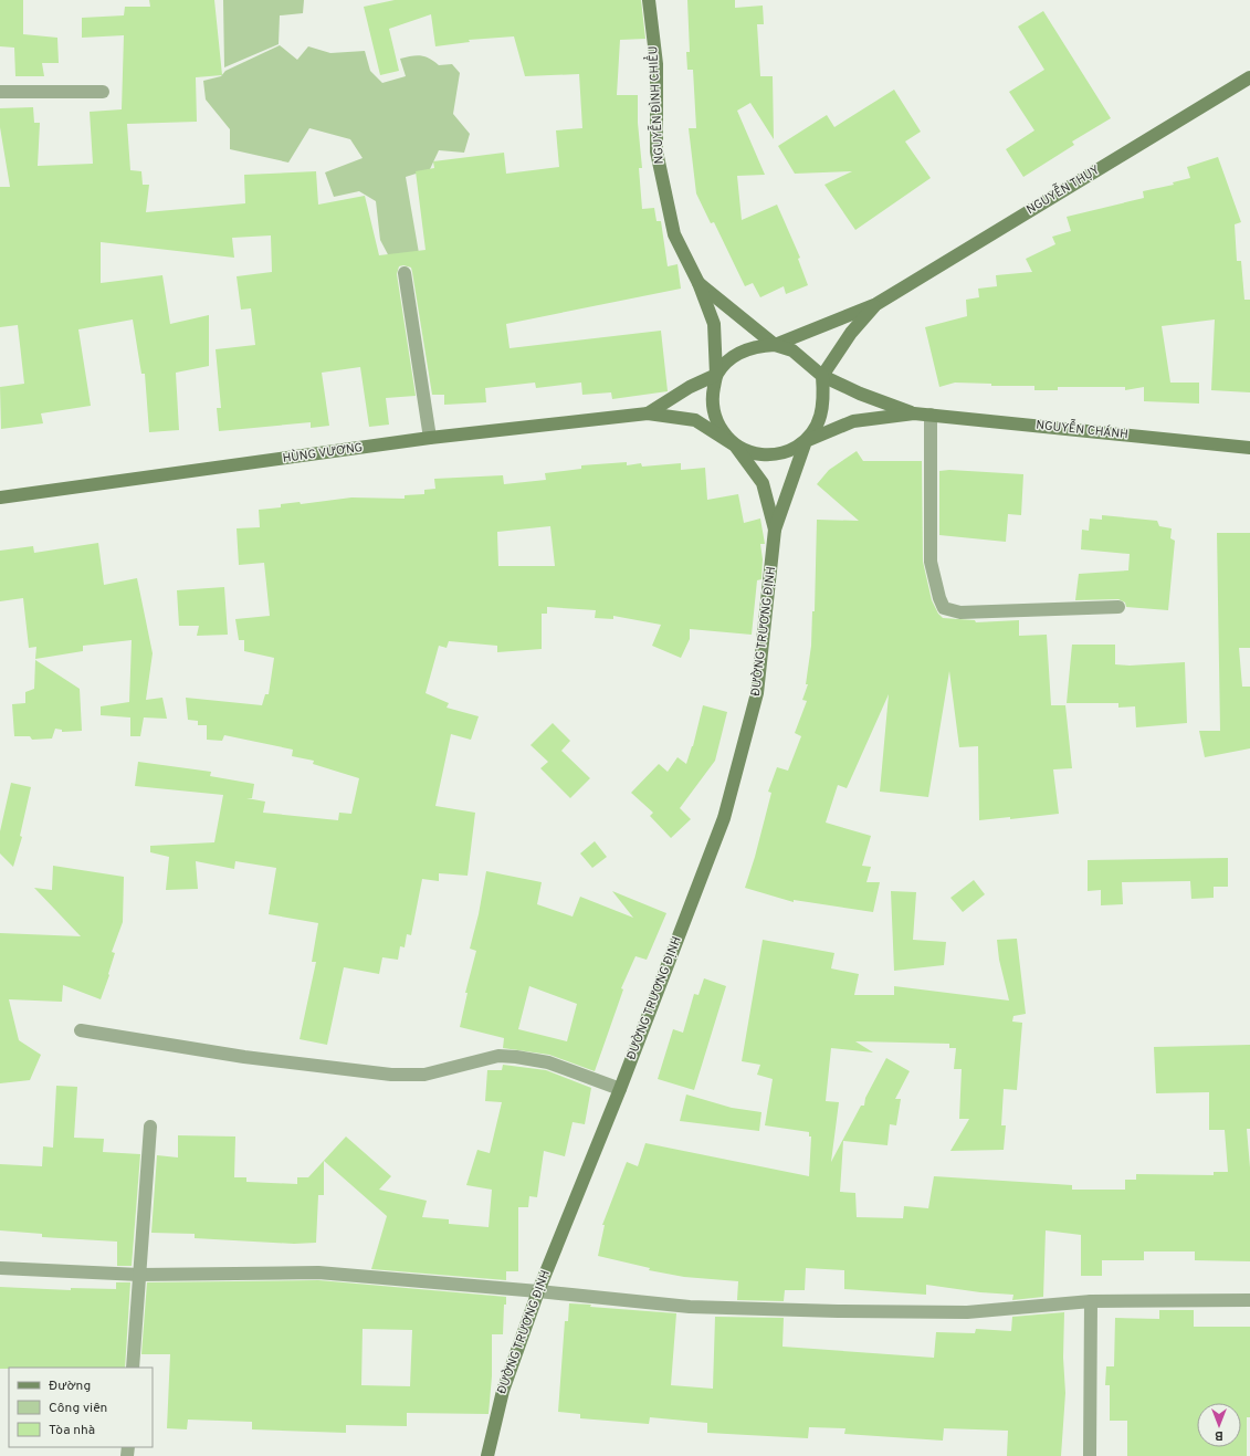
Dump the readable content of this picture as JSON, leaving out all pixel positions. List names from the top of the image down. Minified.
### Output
{"streets":{"street":["NGUYỄN ĐÌNH CHIỂU","NGUYỄN THỤY","NGUYỄN CHÁNH","HÙNG VƯƠNG","ĐƯỜNG TRƯƠNG ĐỊNH"]},"crossings":[["NGUYỄN ĐÌNH CHIỂU","ĐƯỜNG TRƯƠNG ĐỊNH"]],"legend":["Đường","Công viên","Tòa nhà"],"north":"bottom"}
